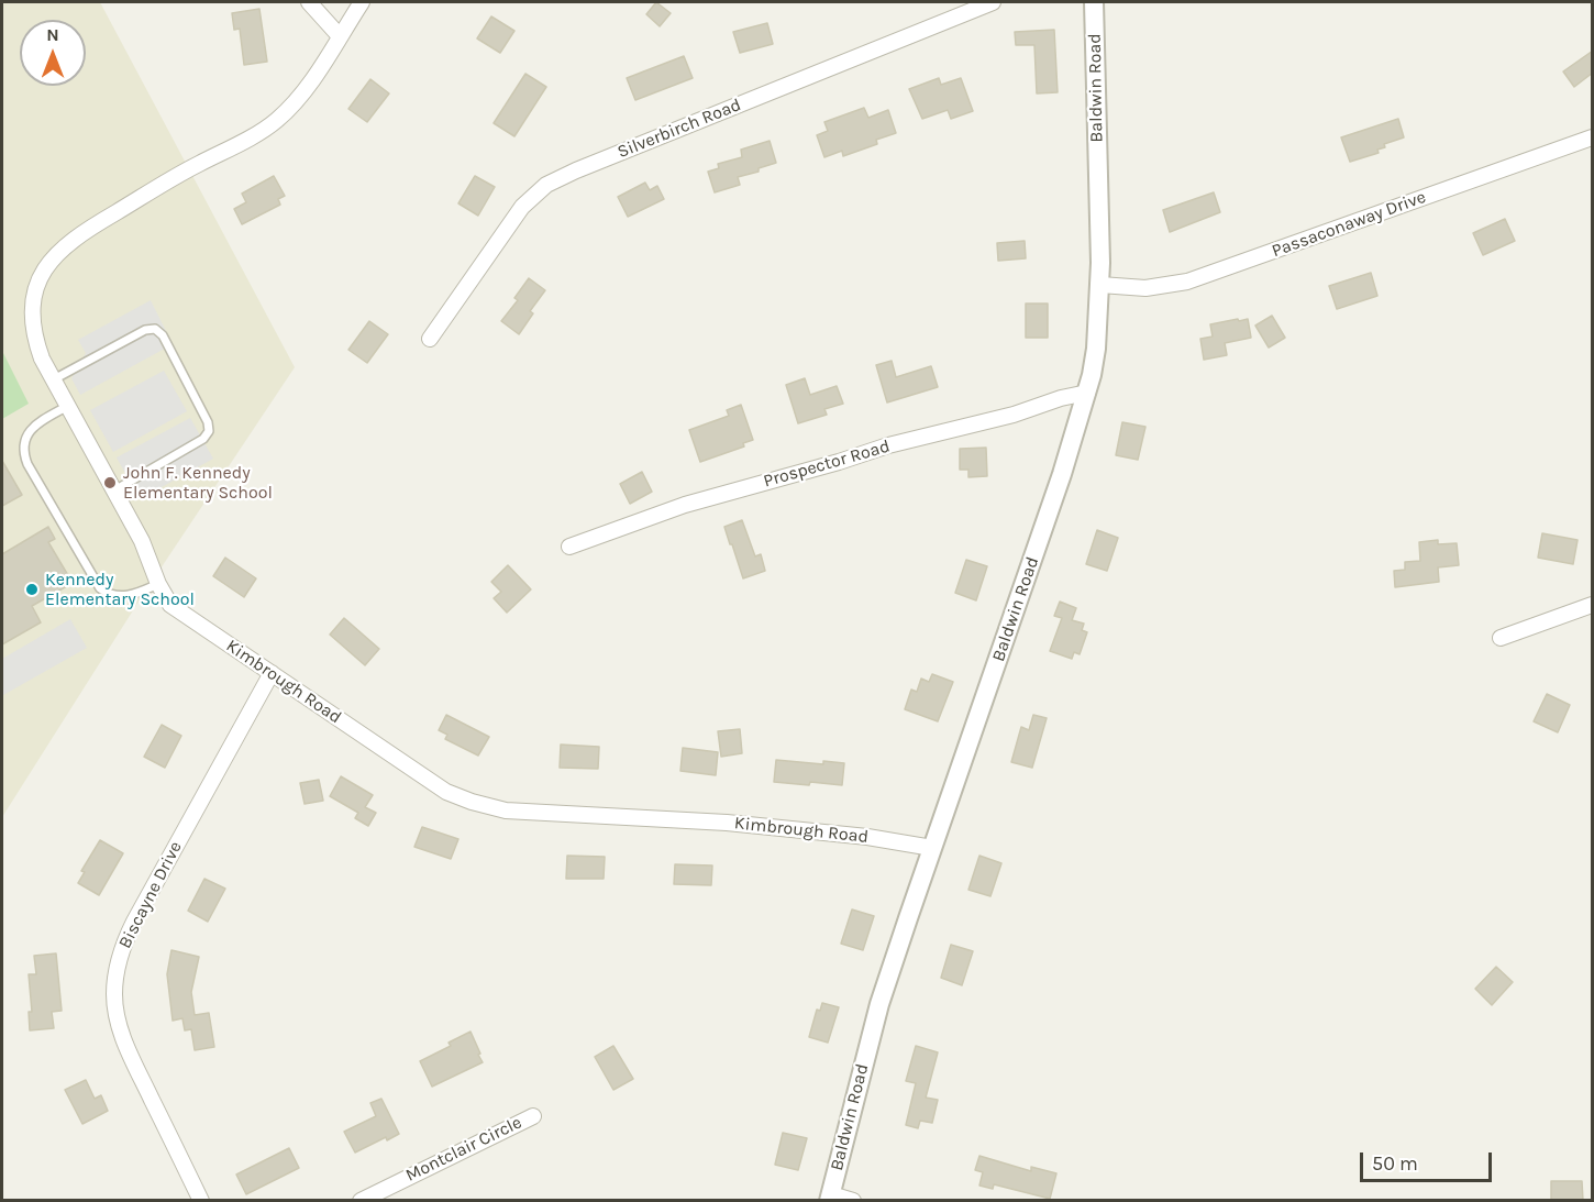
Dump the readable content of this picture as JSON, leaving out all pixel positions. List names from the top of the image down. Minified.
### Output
{"streets":{"street":["Baldwin Road","Silverbirch Road","Passaconaway Drive","Prospector Road","Kimbrough Road","Biscayne Drive","Montclair Circle"]},"crossings":[["Baldwin Road","Passaconaway Drive"],["Baldwin Road","Prospector Road"],["Baldwin Road","Kimbrough Road"],["Kimbrough Road","Biscayne Drive"]],"places":["John F. Kennedy Elementary School","Kennedy Elementary School"],"scale_bar":"50 m","north":"top"}
